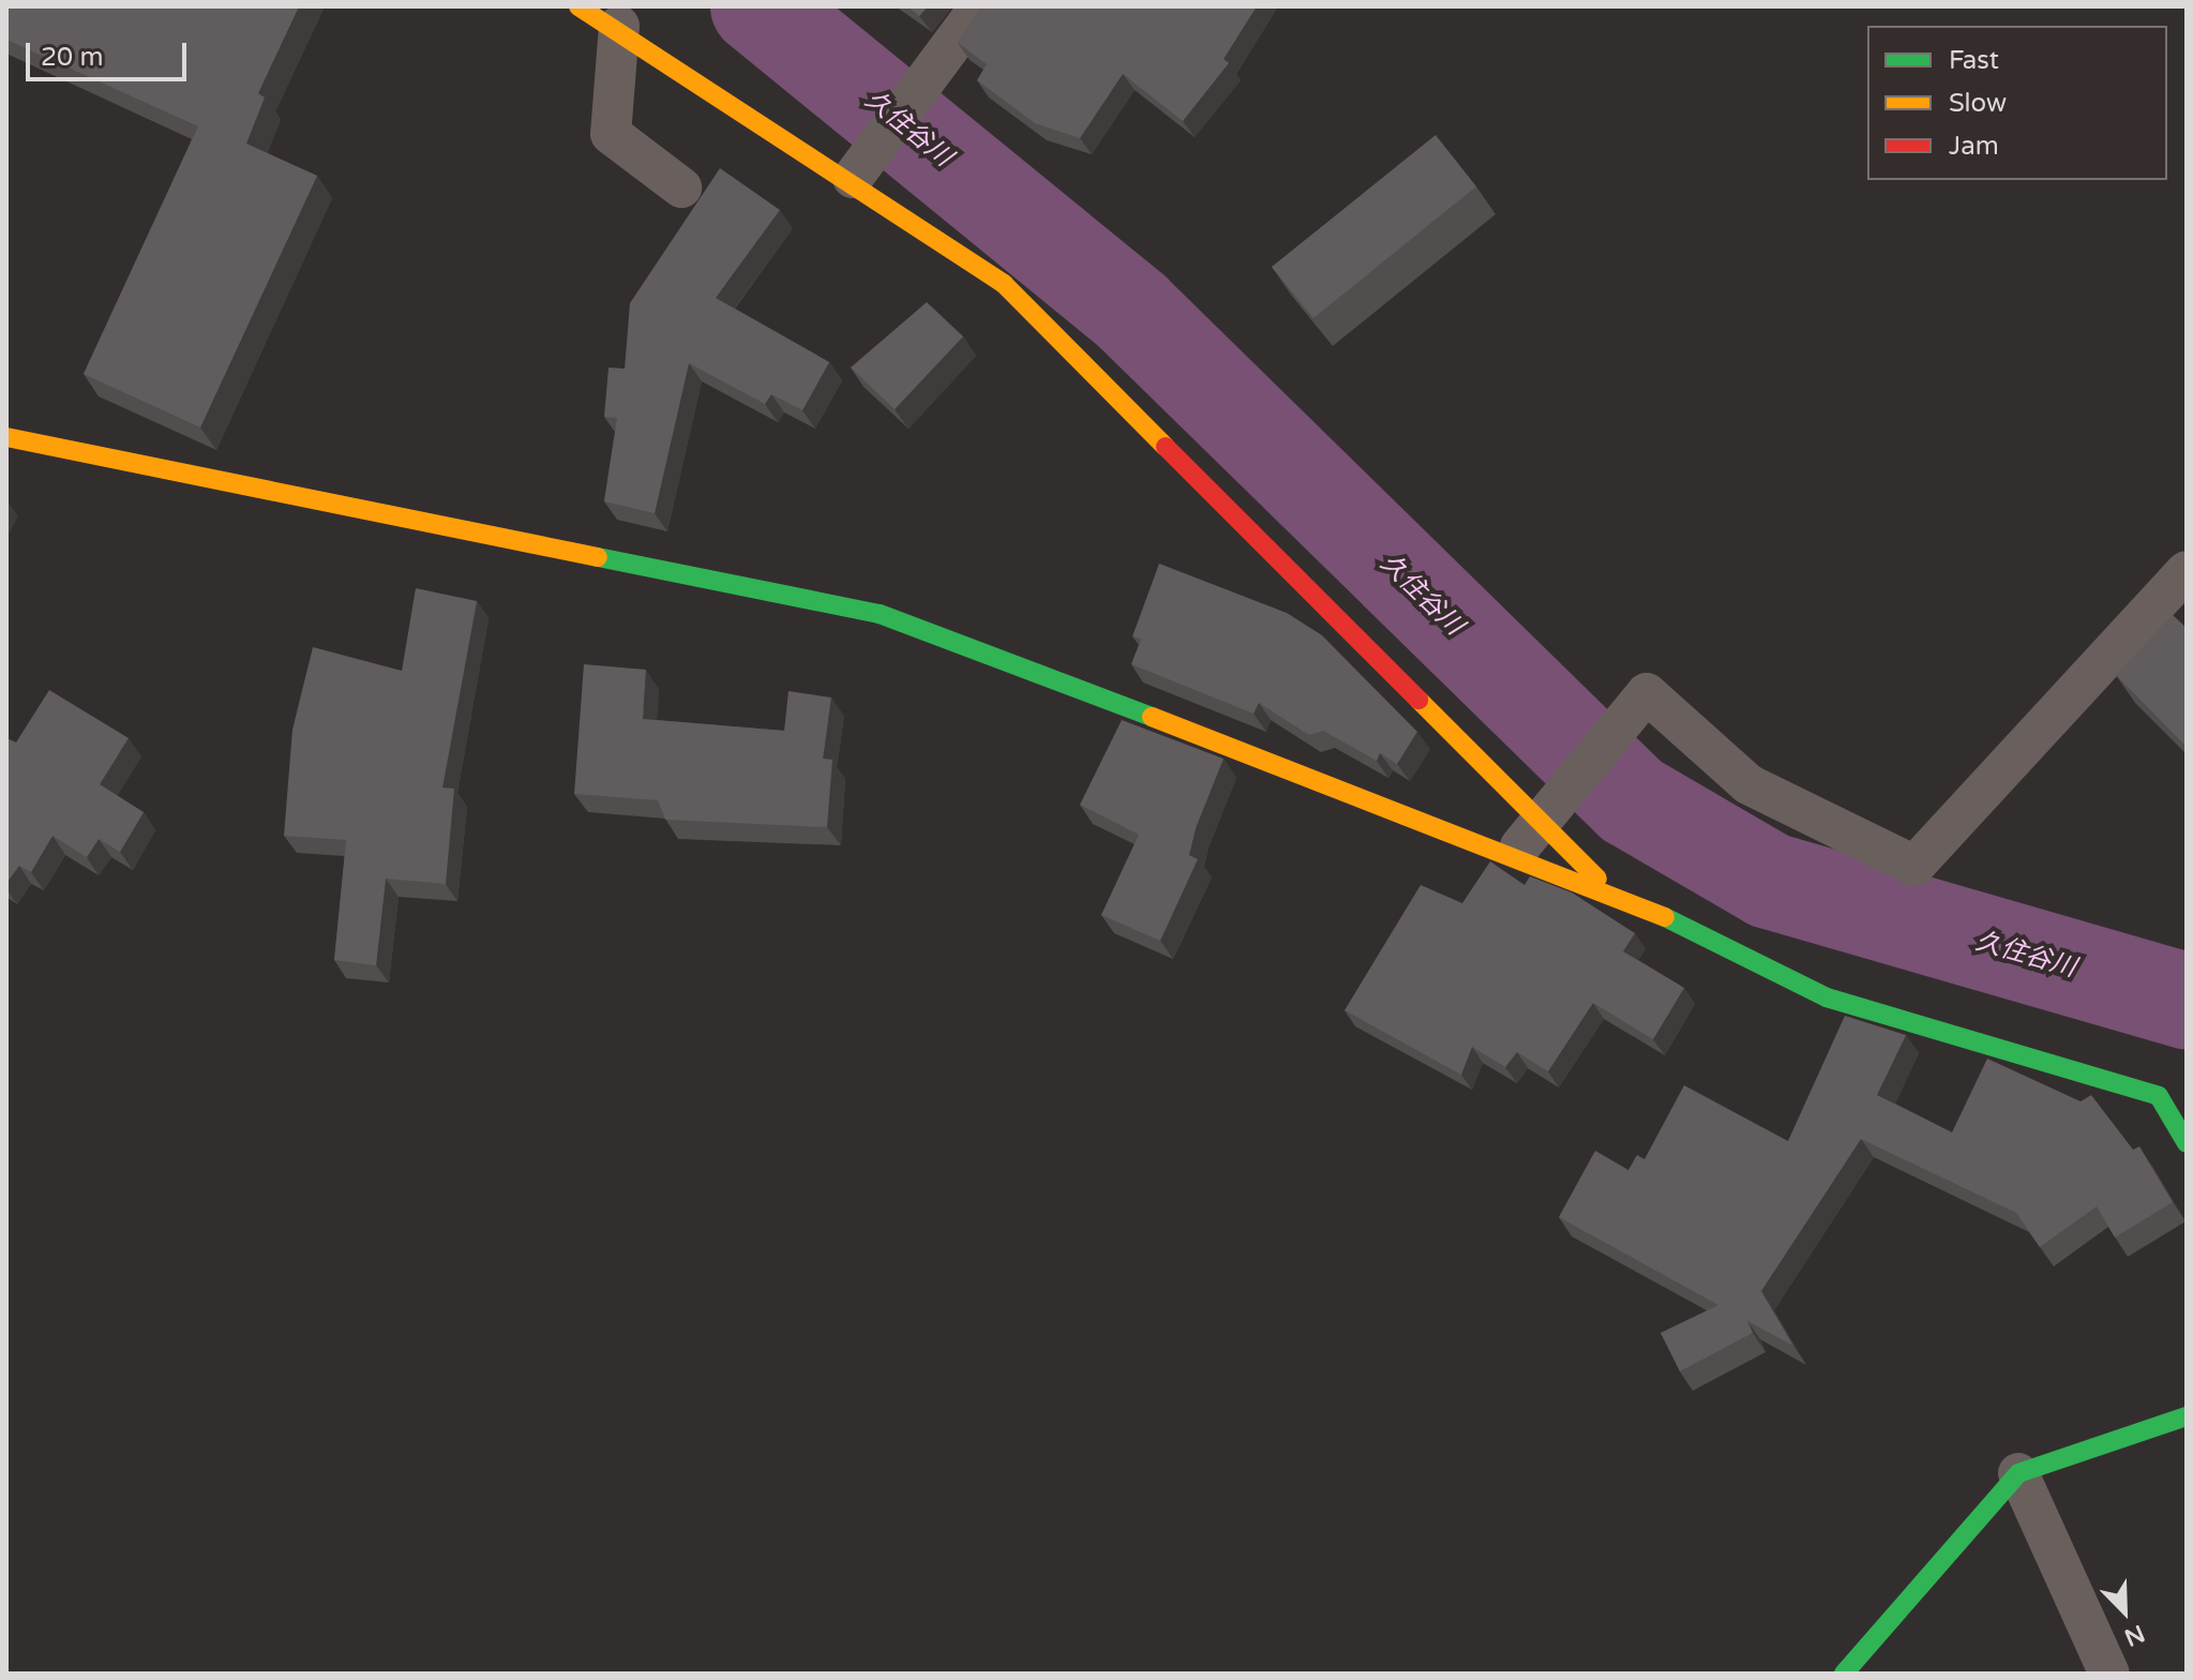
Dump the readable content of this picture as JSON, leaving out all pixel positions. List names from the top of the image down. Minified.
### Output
{"water":["久住谷川"],"legend":["Fast","Slow","Jam"],"scale_bar":"20 m","north":"bottom right"}
